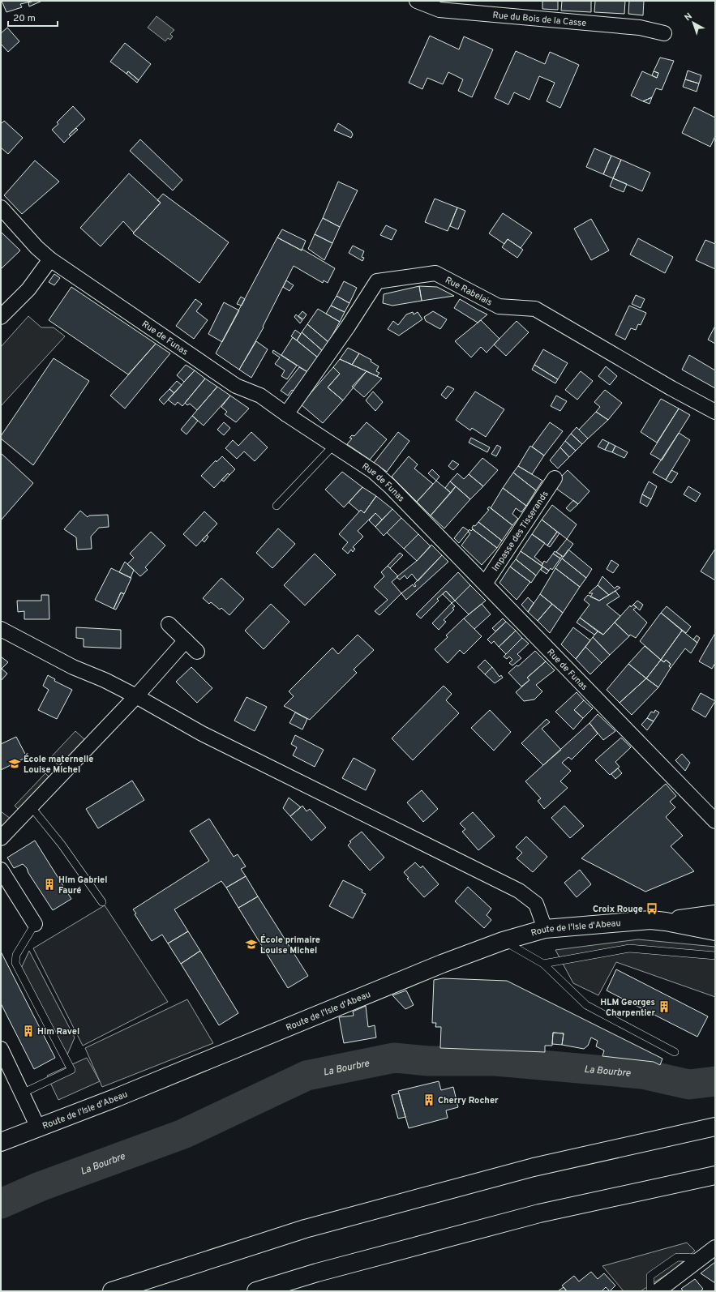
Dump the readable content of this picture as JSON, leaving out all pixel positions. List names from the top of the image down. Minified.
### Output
{"streets":{"main road":["Route de l'Isle d'Abeau"],"street":["Rue du Bois de la Casse","Rue Rabelais","Rue de Funas","Impasse des Tisserands"]},"crossings":[["Rue Rabelais","Rue de Funas"],["Rue de Funas","Impasse des Tisserands"]],"water":["La Bourbre"],"places":{"school or university":["École maternelle Louise Michel","École primaire Louise Michel"],"building":["Hlm Gabriel Fauré","HLM Georges Charpentier","Hlm Ravel","Cherry Rocher"],"bus stop":["Croix Rouge"]},"scale_bar":"20 m","north":"top left"}
